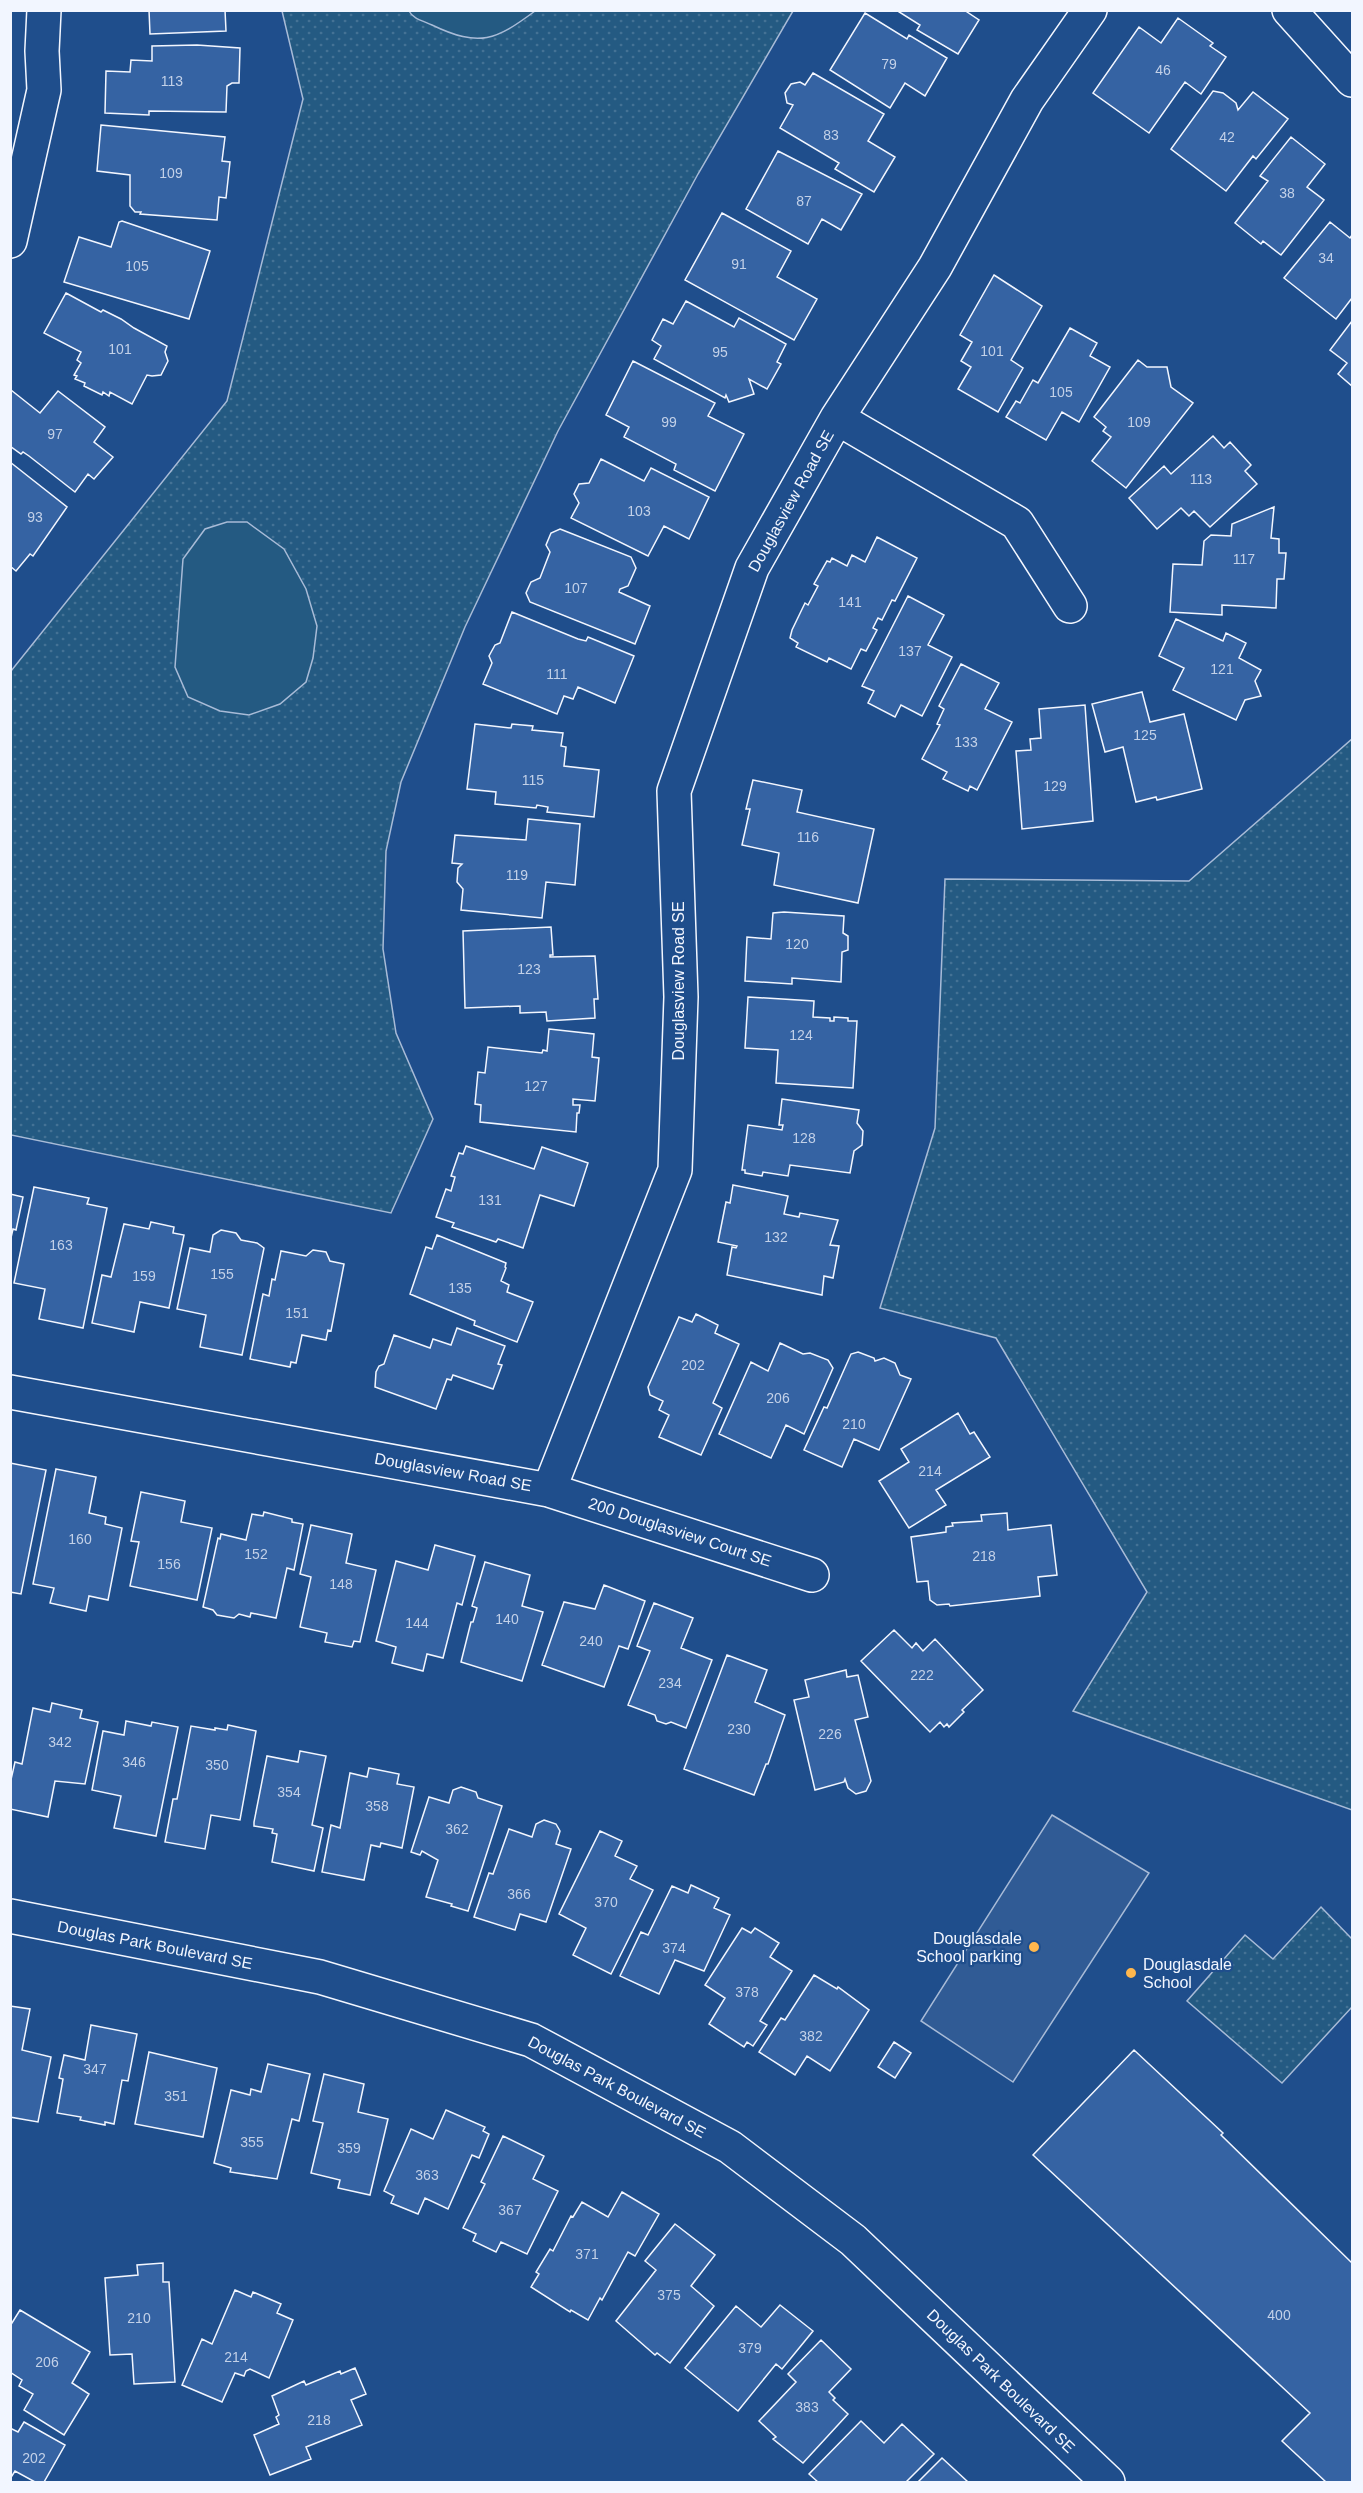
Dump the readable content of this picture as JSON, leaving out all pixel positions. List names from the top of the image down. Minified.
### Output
{"streets":{"street":["Douglasview Road SE","200 Douglasview Court SE","Douglas Park Boulevard SE"]},"crossings":[["Douglasview Road SE","200 Douglasview Court SE"]],"places":["Douglasdale School parking","Douglasdale School"],"house_numbers":["79","46","113","83","42","109","38","87","34","91","105","101","101","95","105","99","109","97","113","103","93","117","107","141","137","121","111","125","133","115","129","116","119","120","123","124","127","128","131","132","163","155","159","135","151","202","206","210","214","160","152","218","156","148","140","144","240","222","234","230","226","342","346","350","354","358","362","366","370","374","378","382","347","351","355","359","363","367","371","375","400","210","379","214","206","383","218","202"]}
